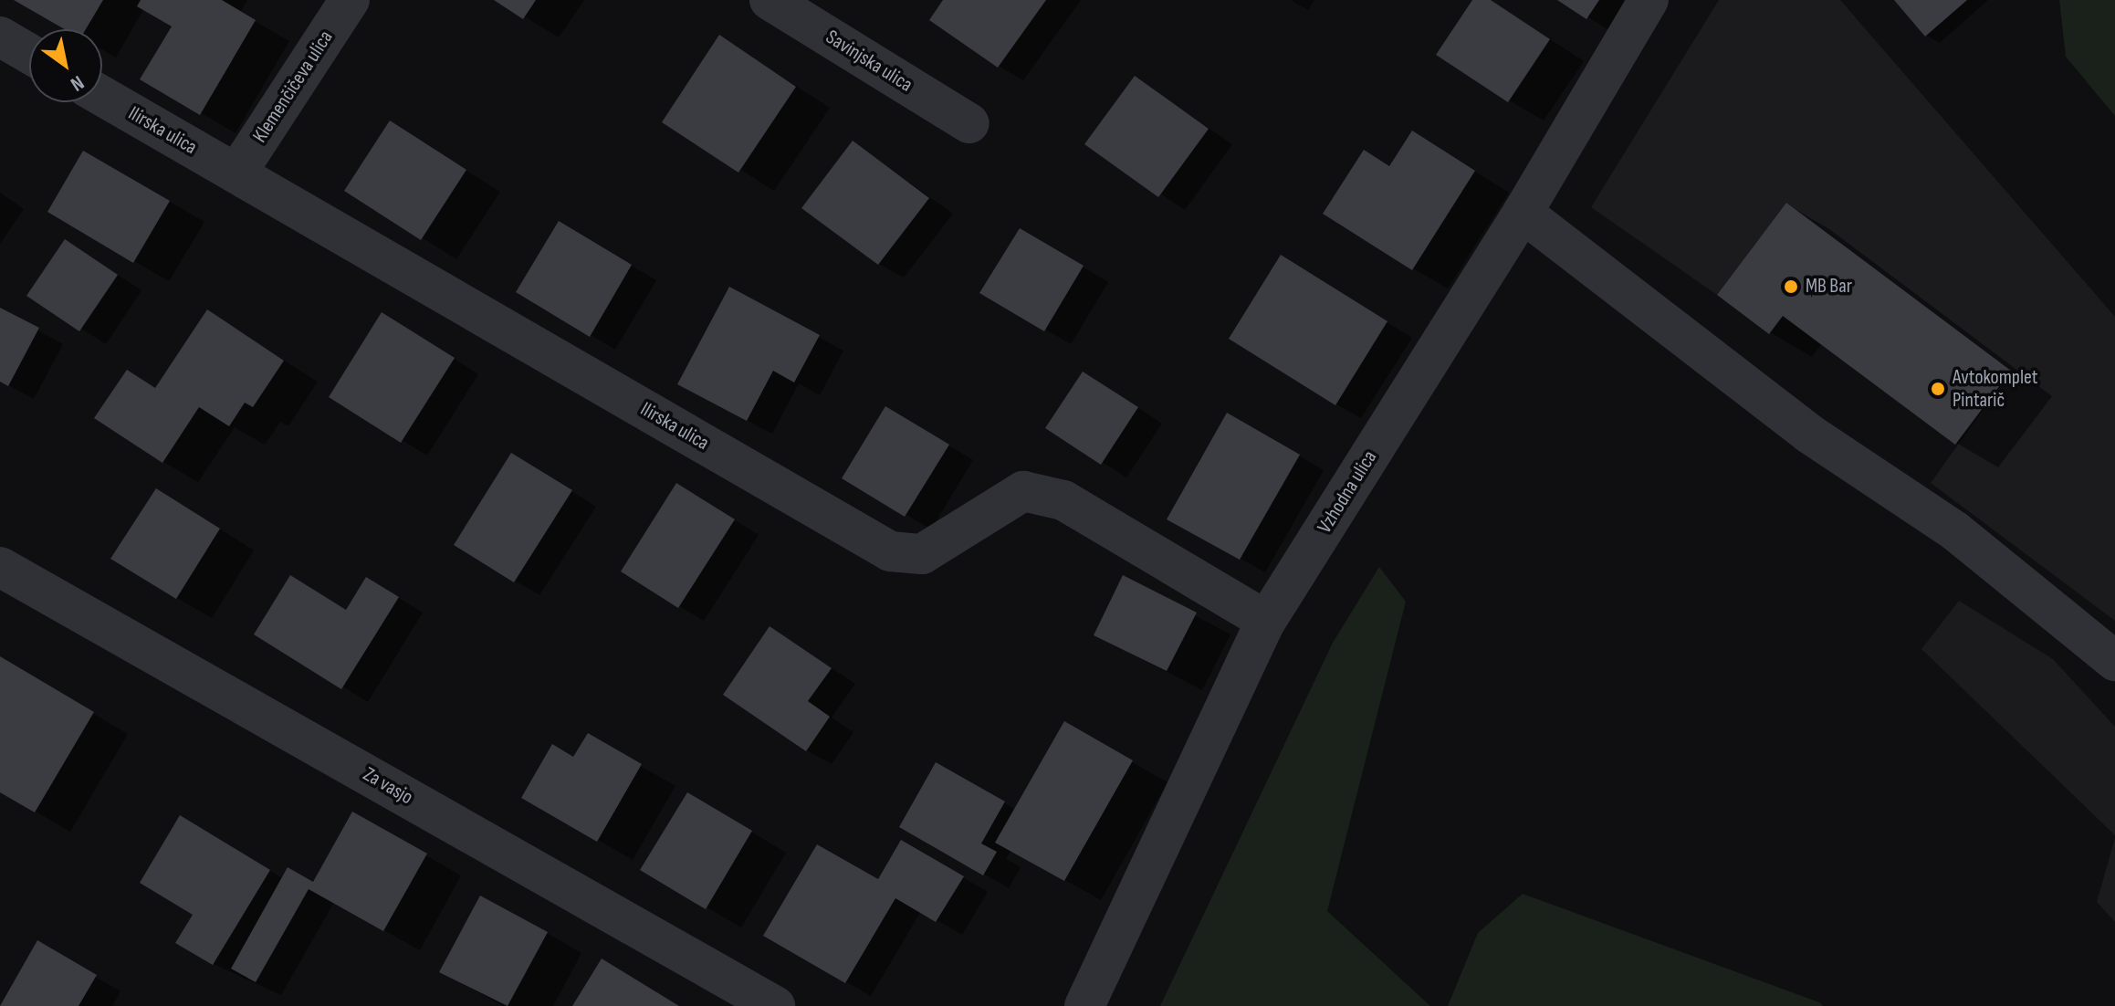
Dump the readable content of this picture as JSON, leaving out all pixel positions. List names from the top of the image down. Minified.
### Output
{"streets":{"street":["Savinjska ulica","Klemenčičeva ulica","Ilirska ulica","Vzhodna ulica","Za vasjo"]},"crossings":[["Klemenčičeva ulica","Ilirska ulica"],["Ilirska ulica","Vzhodna ulica"]],"places":["MB Bar","Avtokomplet Pintarič"],"north":"bottom right"}
